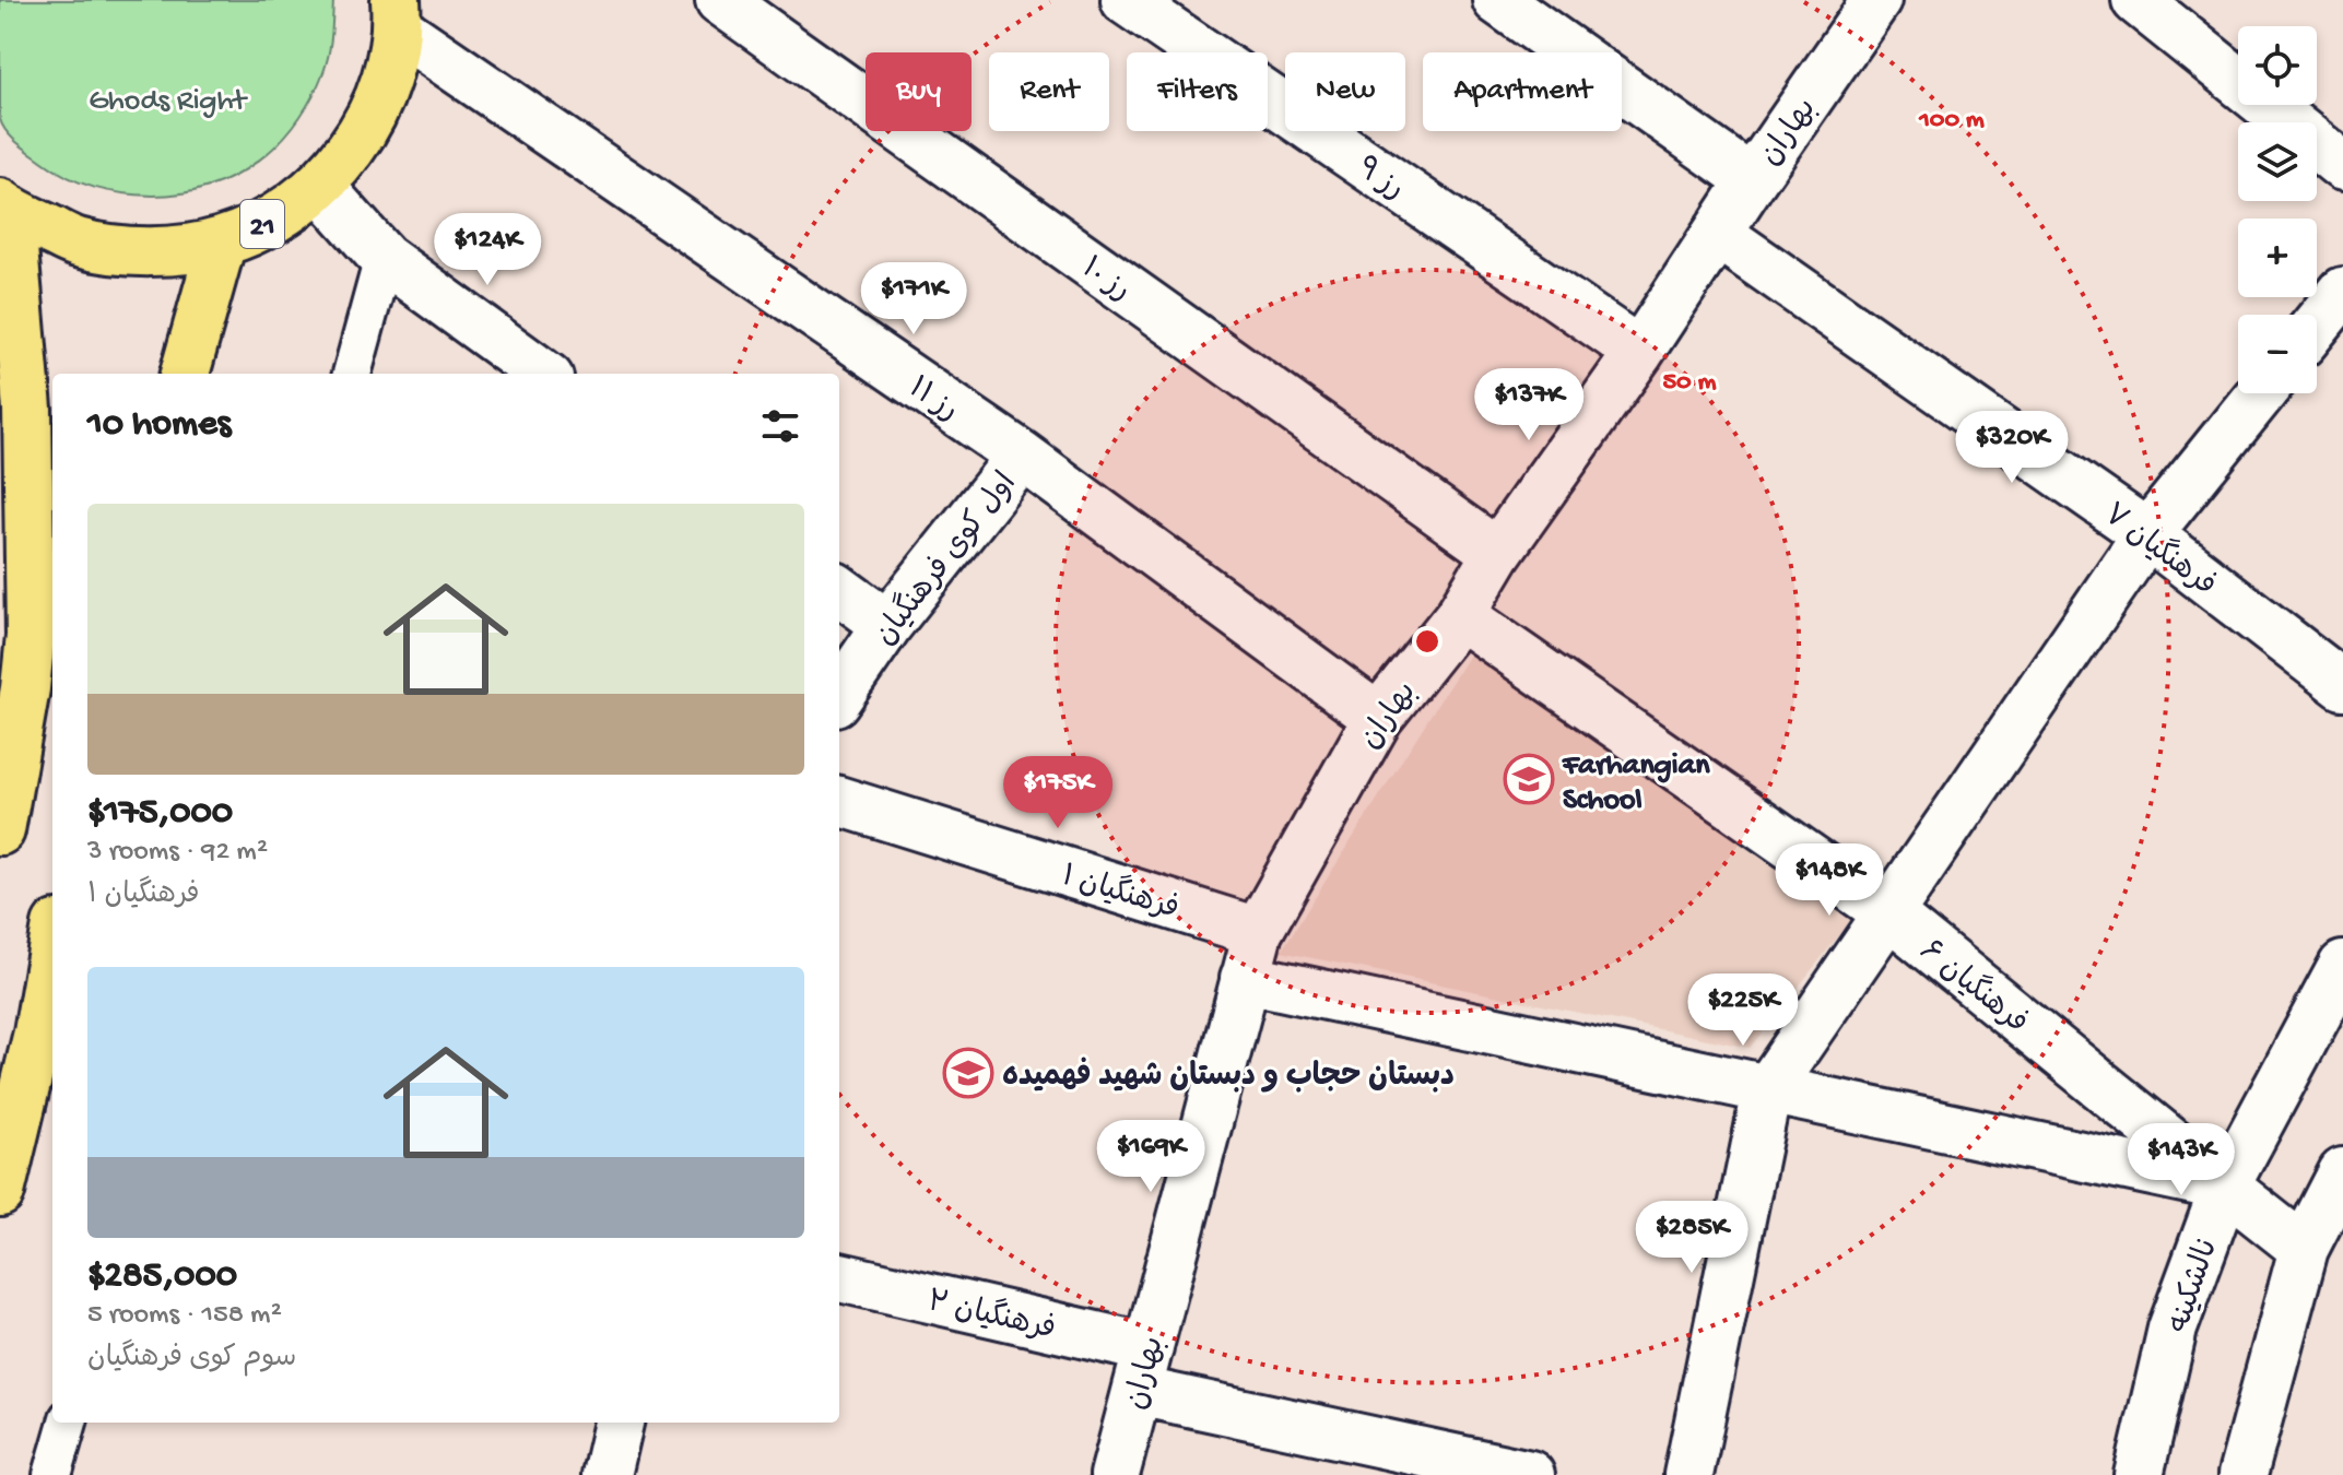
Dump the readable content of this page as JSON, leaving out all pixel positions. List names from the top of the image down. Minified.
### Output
{"streets":{"main road":["21"],"street":["بهاران","رز ۹","رز ۱۰","رز ۱۱","فرهنگیان ۷","اول کوی فرهنگیان","فرهنگیان ۱","فرهنگیان ۶","نالشکینه","فرهنگیان ۲"]},"crossings":[["بهاران","رز ۹"],["بهاران","رز ۱۰"],["بهاران","رز ۱۱"],["بهاران","فرهنگیان ۷"],["بهاران","فرهنگیان ۱"],["بهاران","فرهنگیان ۶"],["بهاران","فرهنگیان ۲"],["21","رز ۱۱"],["رز ۱۱","اول کوی فرهنگیان"],["فرهنگیان ۶","نالشکینه"]],"parks":["Ghods Right"],"places":{"school or university":["Farhangian School","دبستان حجاب و دبستان شهید فهمیده"]},"page":{"map_buttons":["+","−"],"chip":["Buy","Rent","Filters","New","Apartment"],"price":["$124K","$171K","$137K","$320K","$175K","$148K","$225K","$169K","$143K","$285K"],"heading":"10 homes","list":[{"name":"$175,000","note":"3 rooms · 92 m² · فرهنگیان ۱"},{"name":"$285,000","note":"5 rooms · 158 m² · سوم کوی فرهنگیان"}]},"rings":["100 m","50 m"]}
